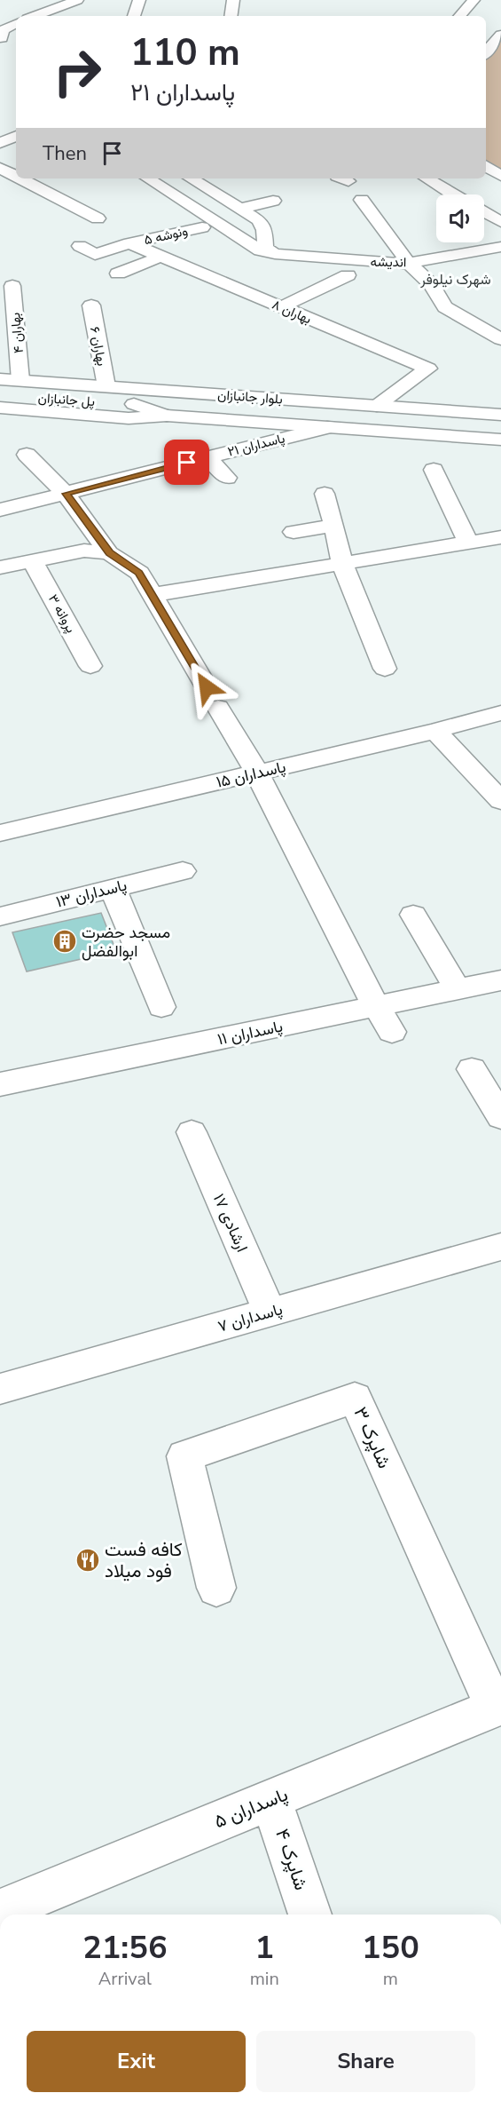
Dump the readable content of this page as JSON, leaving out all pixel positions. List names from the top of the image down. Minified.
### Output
{"streets":{"main road":["ونوشه ۵","اندیشه","بهاران ۸","بهاران ۴","بهاران ۶","بلوار جانبازان","پل جانبازان","پاسداران ۲۱","پروانه ۳","پاسداران ۱۵","پاسداران ۱۳","پاسداران ١١","ارشادی ۱۷","پاسداران ۷","شاپرک ۳","پاسداران ۵","شاپرک ۴"]},"crossings":[["ونوشه ۵","بهاران ۸"],["بهاران ۸","بلوار جانبازان"],["بهاران ۴","بلوار جانبازان"],["بهاران ۶","بلوار جانبازان"],["بلوار جانبازان","پل جانبازان"],["بلوار جانبازان","پاسداران ۲۱"],["ارشادی ۱۷","پاسداران ۷"],["شاپرک ۳","پاسداران ۵"],["پاسداران ۵","شاپرک ۴"]],"districts":["شهرک نیلوفر"],"places":{"building":["مسجد حضرت ابوالفضل"],"restaurant":["کافه فست فود میلاد"]},"page":{"turn":["110 m","پاسداران ۲۱"],"then":"Then","eta":["21:56","Arrival","1","min","150","m"],"buttons":["Exit","Share"]}}
